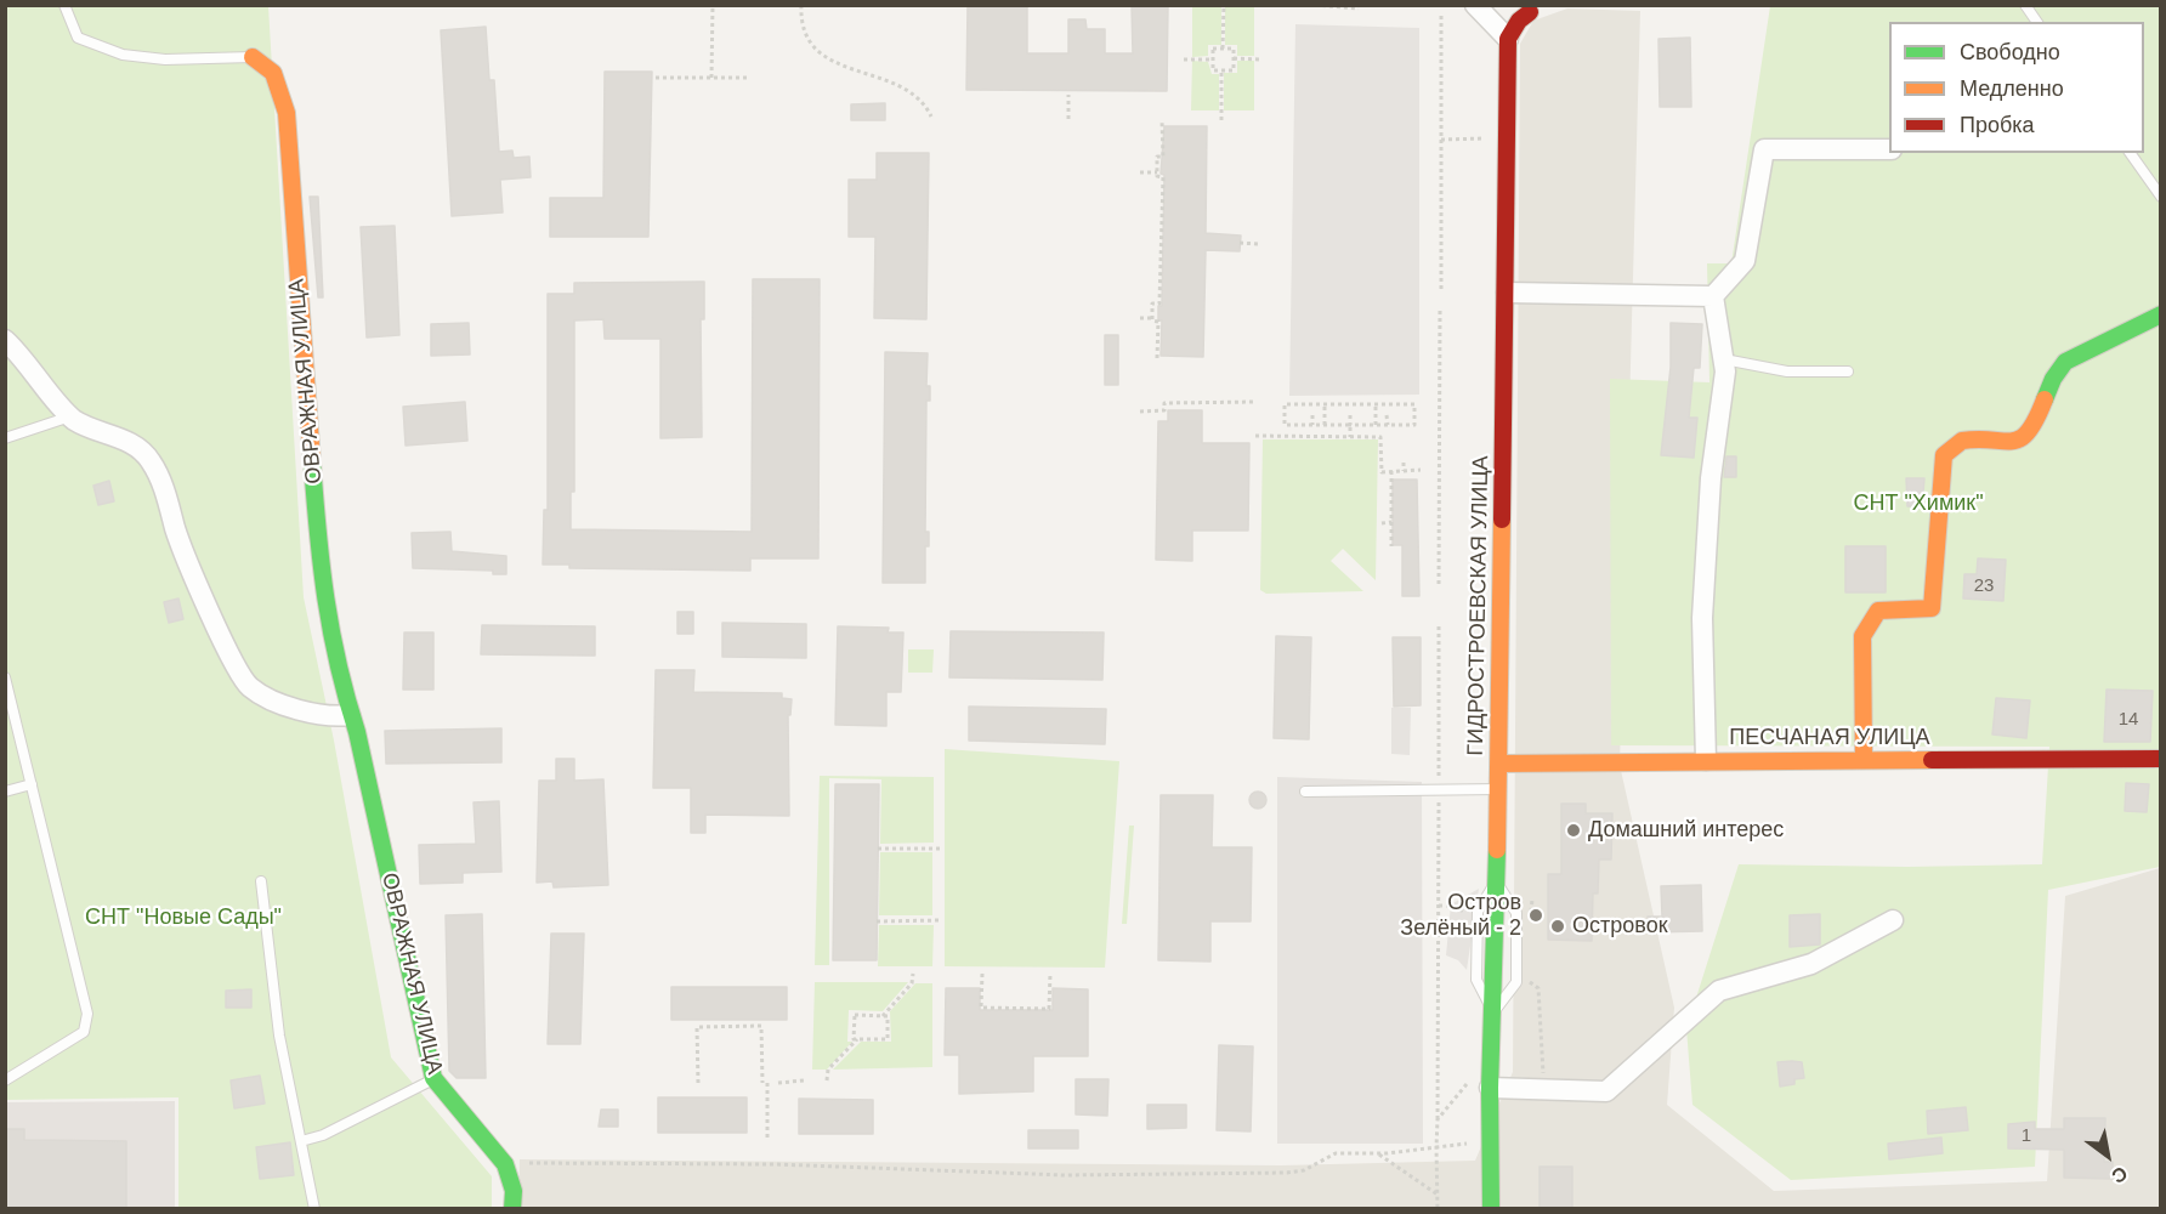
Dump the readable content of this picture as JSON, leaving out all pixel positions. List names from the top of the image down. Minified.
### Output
{"streets":{"street":["ОВРАЖНАЯ УЛИЦА","ГИДРОСТРОЕВСКАЯ УЛИЦА","ПЕСЧАНАЯ УЛИЦА"]},"crossings":[["ГИДРОСТРОЕВСКАЯ УЛИЦА","ПЕСЧАНАЯ УЛИЦА"]],"parks":["СНТ \"Химик\"","СНТ \"Новые Сады\""],"places":["Домашний интерес","Остров Зелёный - 2","Островок"],"house_numbers":["23","14","1"],"legend":["Свободно","Медленно","Пробка"],"north":"bottom right"}
